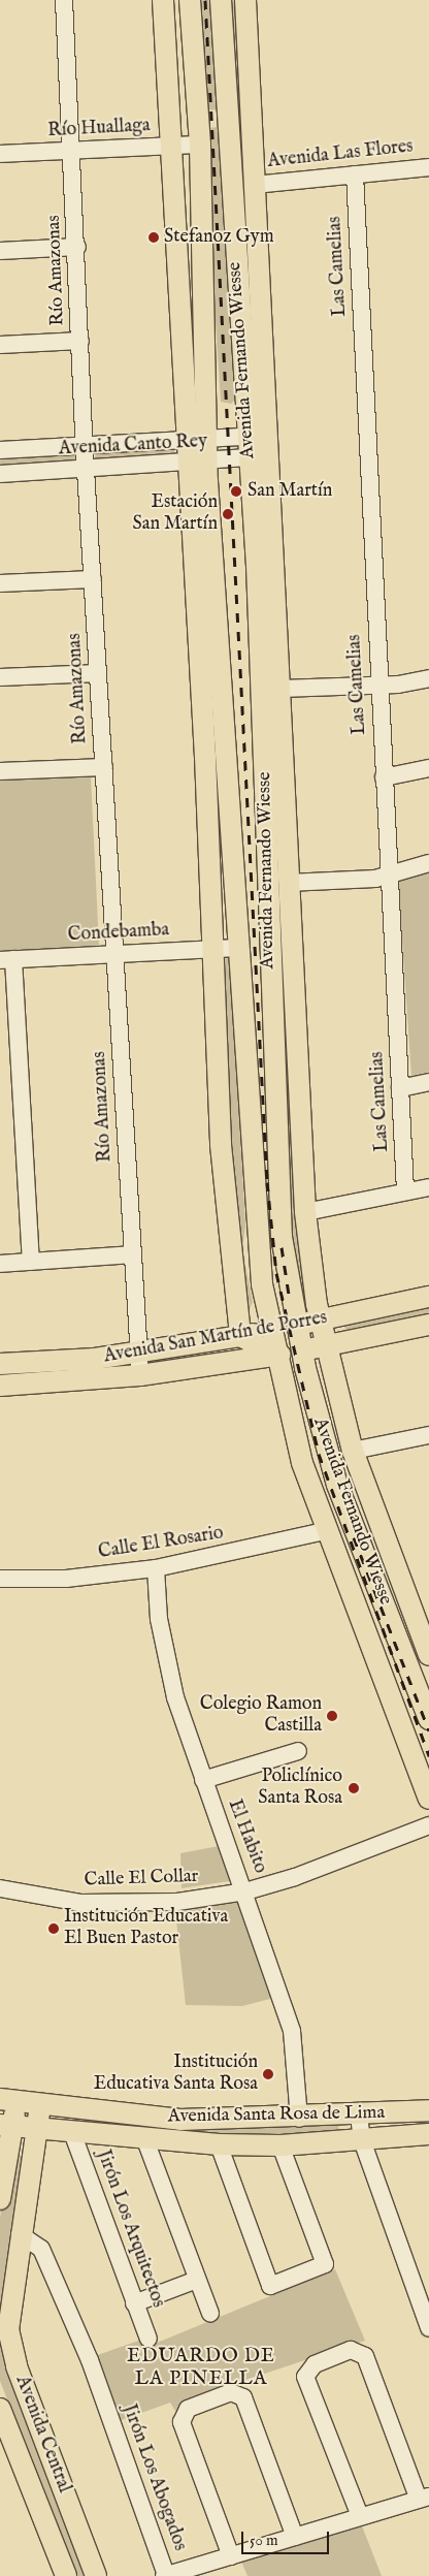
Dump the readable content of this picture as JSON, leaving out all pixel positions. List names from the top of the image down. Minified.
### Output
{"streets":{"main road":["Avenida Fernando Wiesse","Avenida San Martín de Porres","Avenida Santa Rosa de Lima","Avenida Central"],"street":["Río Huallaga","Avenida Las Flores","Las Camelias","Río Amazonas","Avenida Canto Rey","Condebamba","Calle El Rosario","El Habito","Calle El Collar","Jirón Los Arquitectos","Jirón Los Abogados"]},"crossings":[["Río Huallaga","Río Amazonas"],["Río Huallaga","Avenida Fernando Wiesse"],["Avenida Las Flores","Las Camelias"],["Avenida Las Flores","Avenida Fernando Wiesse"],["Río Amazonas","Avenida Canto Rey"],["Río Amazonas","Condebamba"],["Río Amazonas","Avenida San Martín de Porres"],["Avenida Fernando Wiesse","Avenida Canto Rey"],["Avenida Fernando Wiesse","Condebamba"],["Avenida Fernando Wiesse","Avenida San Martín de Porres"],["Avenida Fernando Wiesse","Calle El Rosario"],["Calle El Rosario","El Habito"],["El Habito","Calle El Collar"],["El Habito","Avenida Santa Rosa de Lima"],["Avenida Santa Rosa de Lima","Jirón Los Arquitectos"],["Avenida Santa Rosa de Lima","Avenida Central"],["Avenida Central","Jirón Los Abogados"]],"districts":["EDUARDO DE LA PINELLA"],"places":["Stefanoz Gym","San Martín","Estación San Martín","Colegio Ramon Castilla","Policlínico Santa Rosa","Institución Educativa El Buen Pastor","Institución Educativa Santa Rosa"],"scale_bar":"50 m"}
